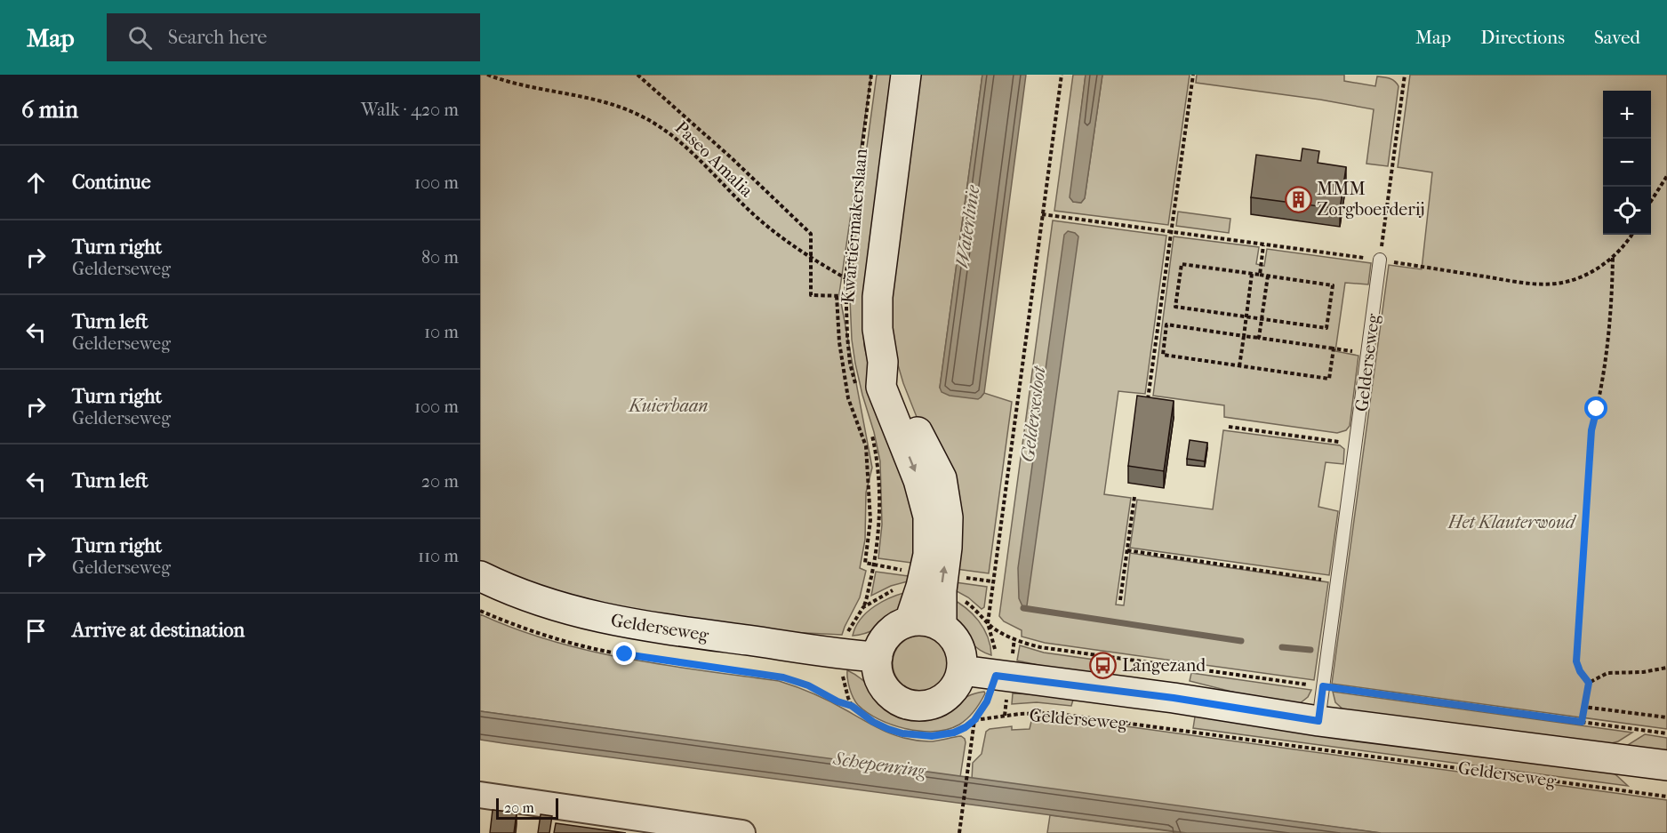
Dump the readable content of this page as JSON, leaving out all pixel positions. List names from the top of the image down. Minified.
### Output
{"streets":{"street":["Kwartiermakerslaan","Gelderseweg"],"path":["Paseo Amalia"]},"crossings":[["Paseo Amalia","Kwartiermakerslaan"],["Kwartiermakerslaan","Gelderseweg"]],"water":["Waterlinie","Geldersesloot","Schepenring"],"parks":["Kuierbaan","Het Klauterwoud"],"places":{"building":["MMM Zorgboerderij"],"bus stop":["Langezand"]},"scale_bar":"20 m","page":{"header":"Map","search":"Search here","nav":["Map","Directions","Saved"],"heading":["6 min","Walk · 420 m"],"map_buttons":["+","−"],"list":[["Continue","100 m"],["Turn right","Gelderseweg","80 m"],["Turn left","Gelderseweg","10 m"],["Turn right","Gelderseweg","100 m"],["Turn left","20 m"],["Turn right","Gelderseweg","110 m"],"Arrive at destination"],"scale":"20 m"}}
